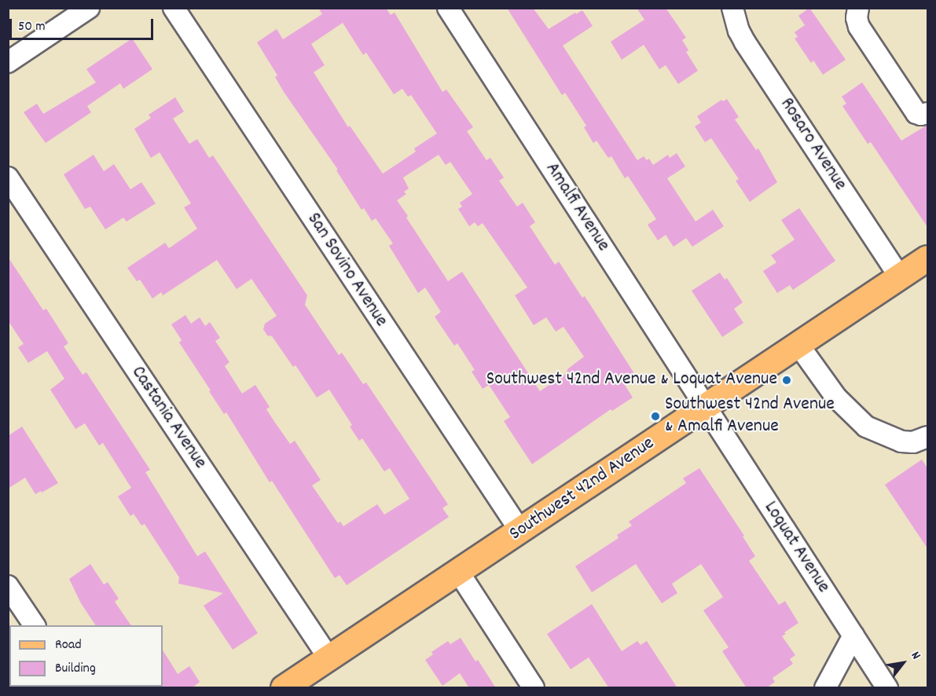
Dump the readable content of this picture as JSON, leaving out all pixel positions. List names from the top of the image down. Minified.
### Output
{"streets":{"main road":["Southwest 42nd Avenue"],"street":["Rosaro Avenue","Amalfi Avenue","San Sovino Avenue","Castania Avenue","Loquat Avenue"]},"crossings":[["Rosaro Avenue","Southwest 42nd Avenue"],["Amalfi Avenue","Southwest 42nd Avenue"],["Amalfi Avenue","Loquat Avenue"],["San Sovino Avenue","Southwest 42nd Avenue"],["Castania Avenue","Southwest 42nd Avenue"],["Southwest 42nd Avenue","Loquat Avenue"]],"places":["Southwest 42nd Avenue & Loquat Avenue","Southwest 42nd Avenue & Amalfi Avenue"],"legend":["Road","Building"],"scale_bar":"50 m","north":"top right"}
